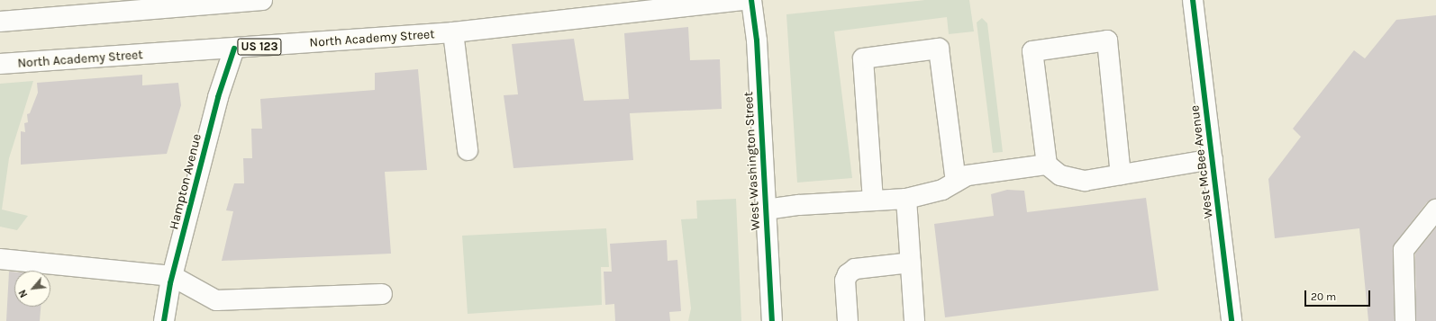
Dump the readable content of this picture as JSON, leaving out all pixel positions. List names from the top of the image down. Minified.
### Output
{"streets":{"main road":["North Academy Street","US 123","West Washington Street","West McBee Avenue","Hampton Avenue"]},"crossings":[["North Academy Street","Hampton Avenue"]],"scale_bar":"20 m","north":"bottom left"}
